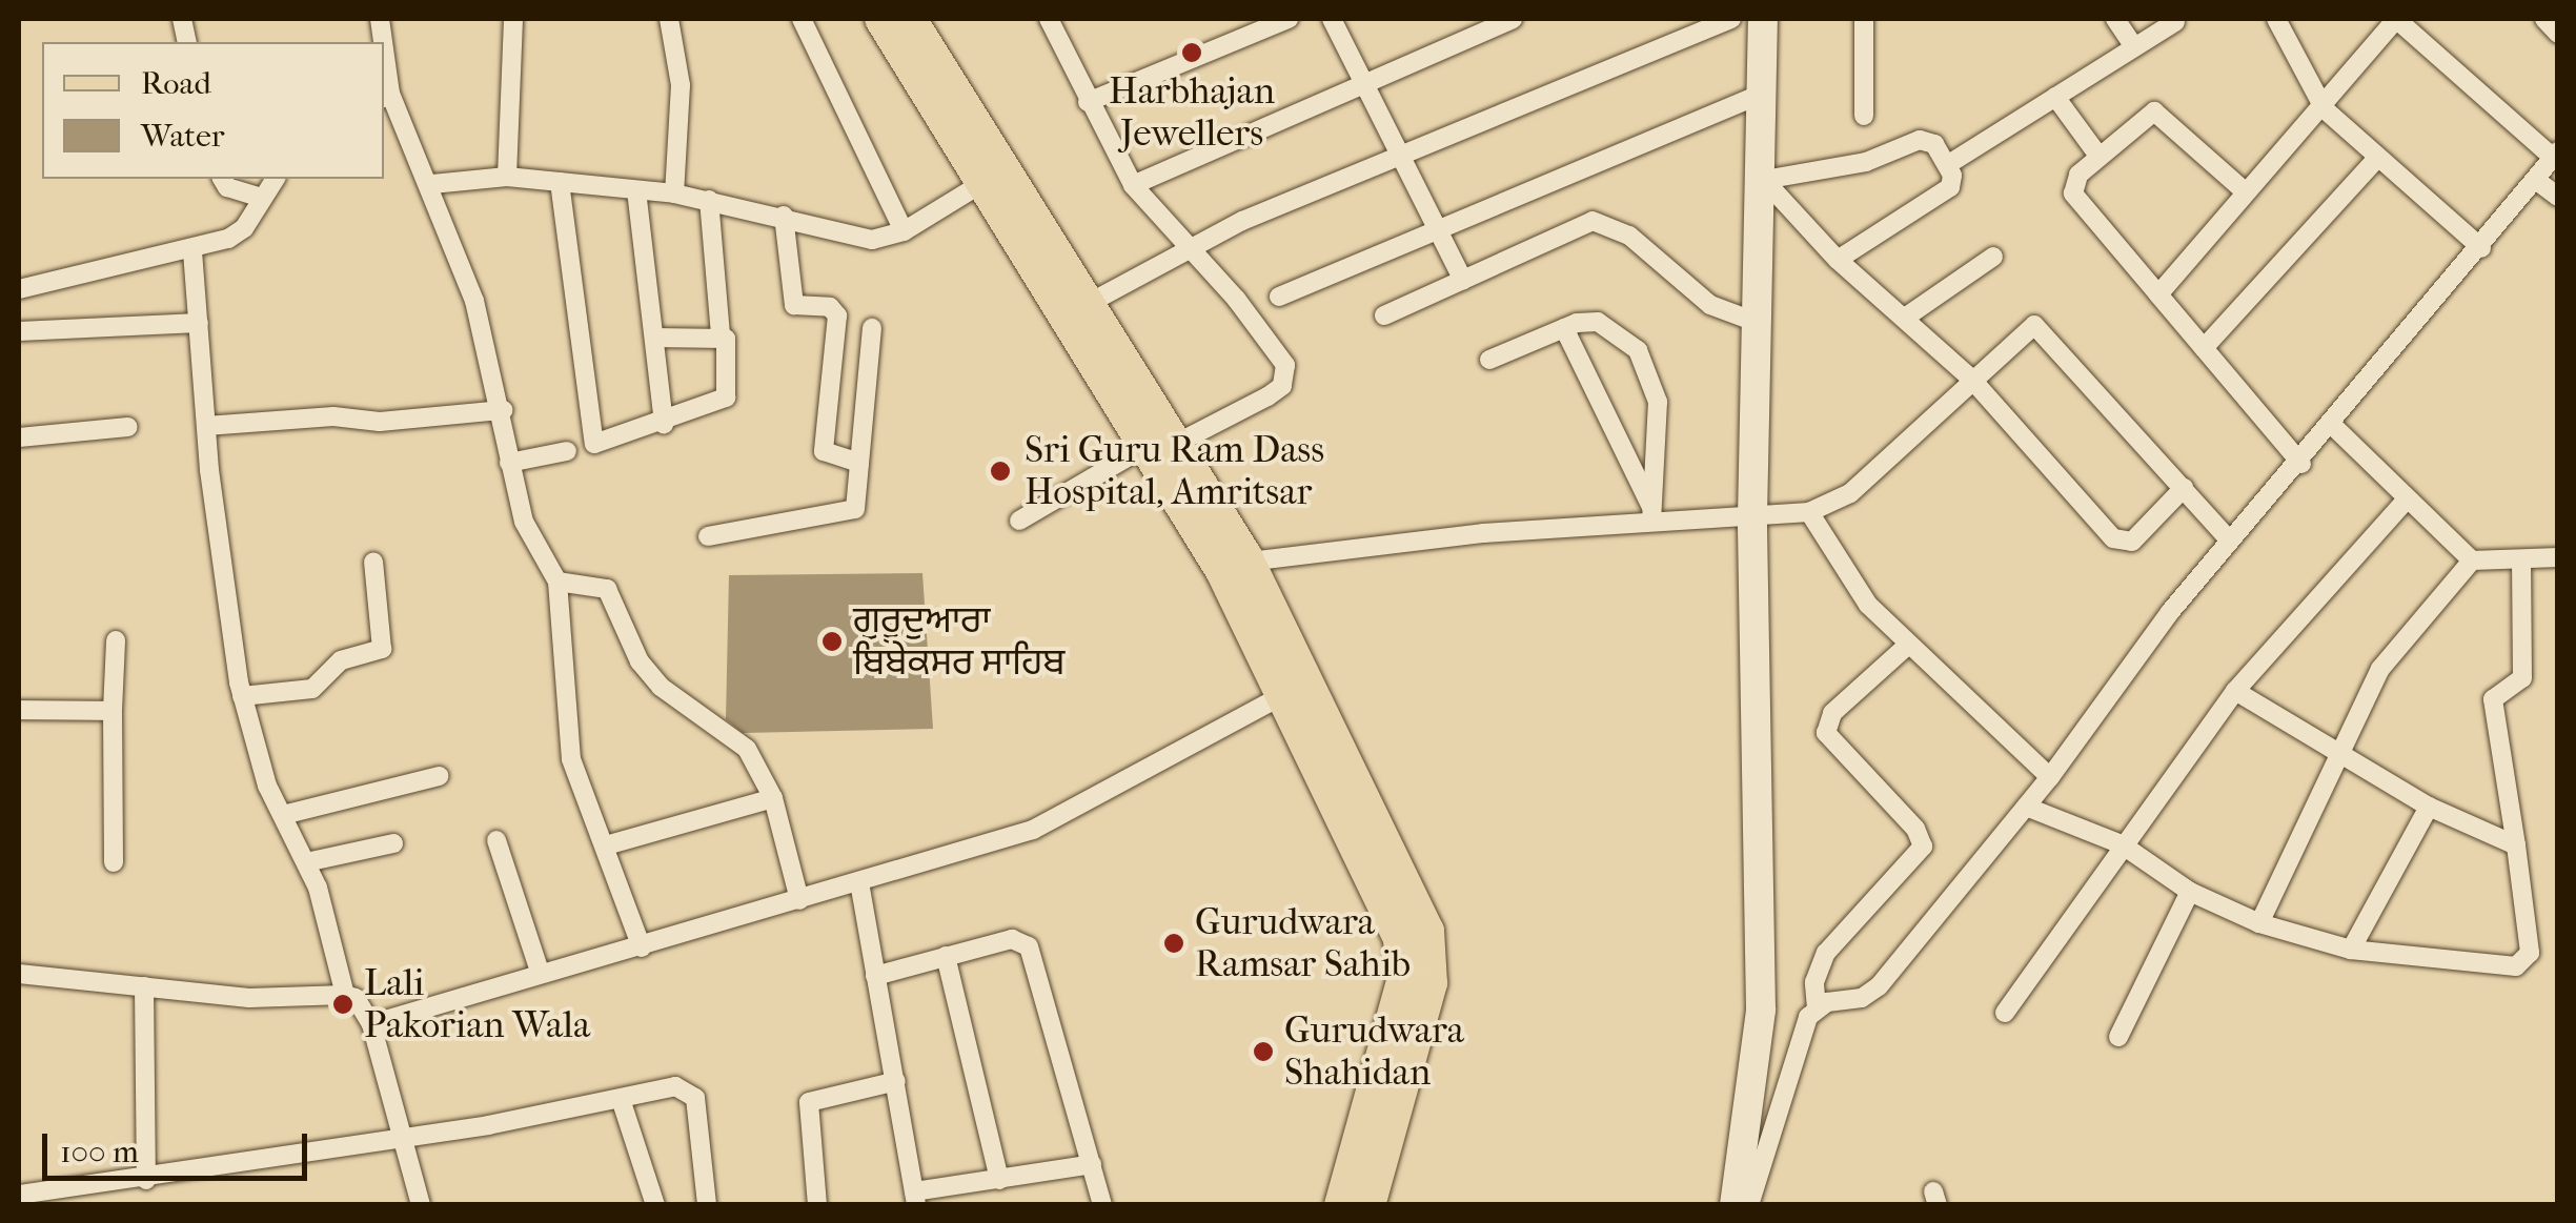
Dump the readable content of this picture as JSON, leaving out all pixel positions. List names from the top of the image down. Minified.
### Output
{"places":["Harbhajan Jewellers","Sri Guru Ram Dass Hospital, Amritsar","ਗੁਰੂਦੁਆਰਾ ਬਿਬੇਕਸਰ ਸਾਹਿਬ","Gurudwara Ramsar Sahib","Lali Pakorian Wala","Gurudwara Shahidan"],"legend":["Road","Water"],"scale_bar":"100 m"}
